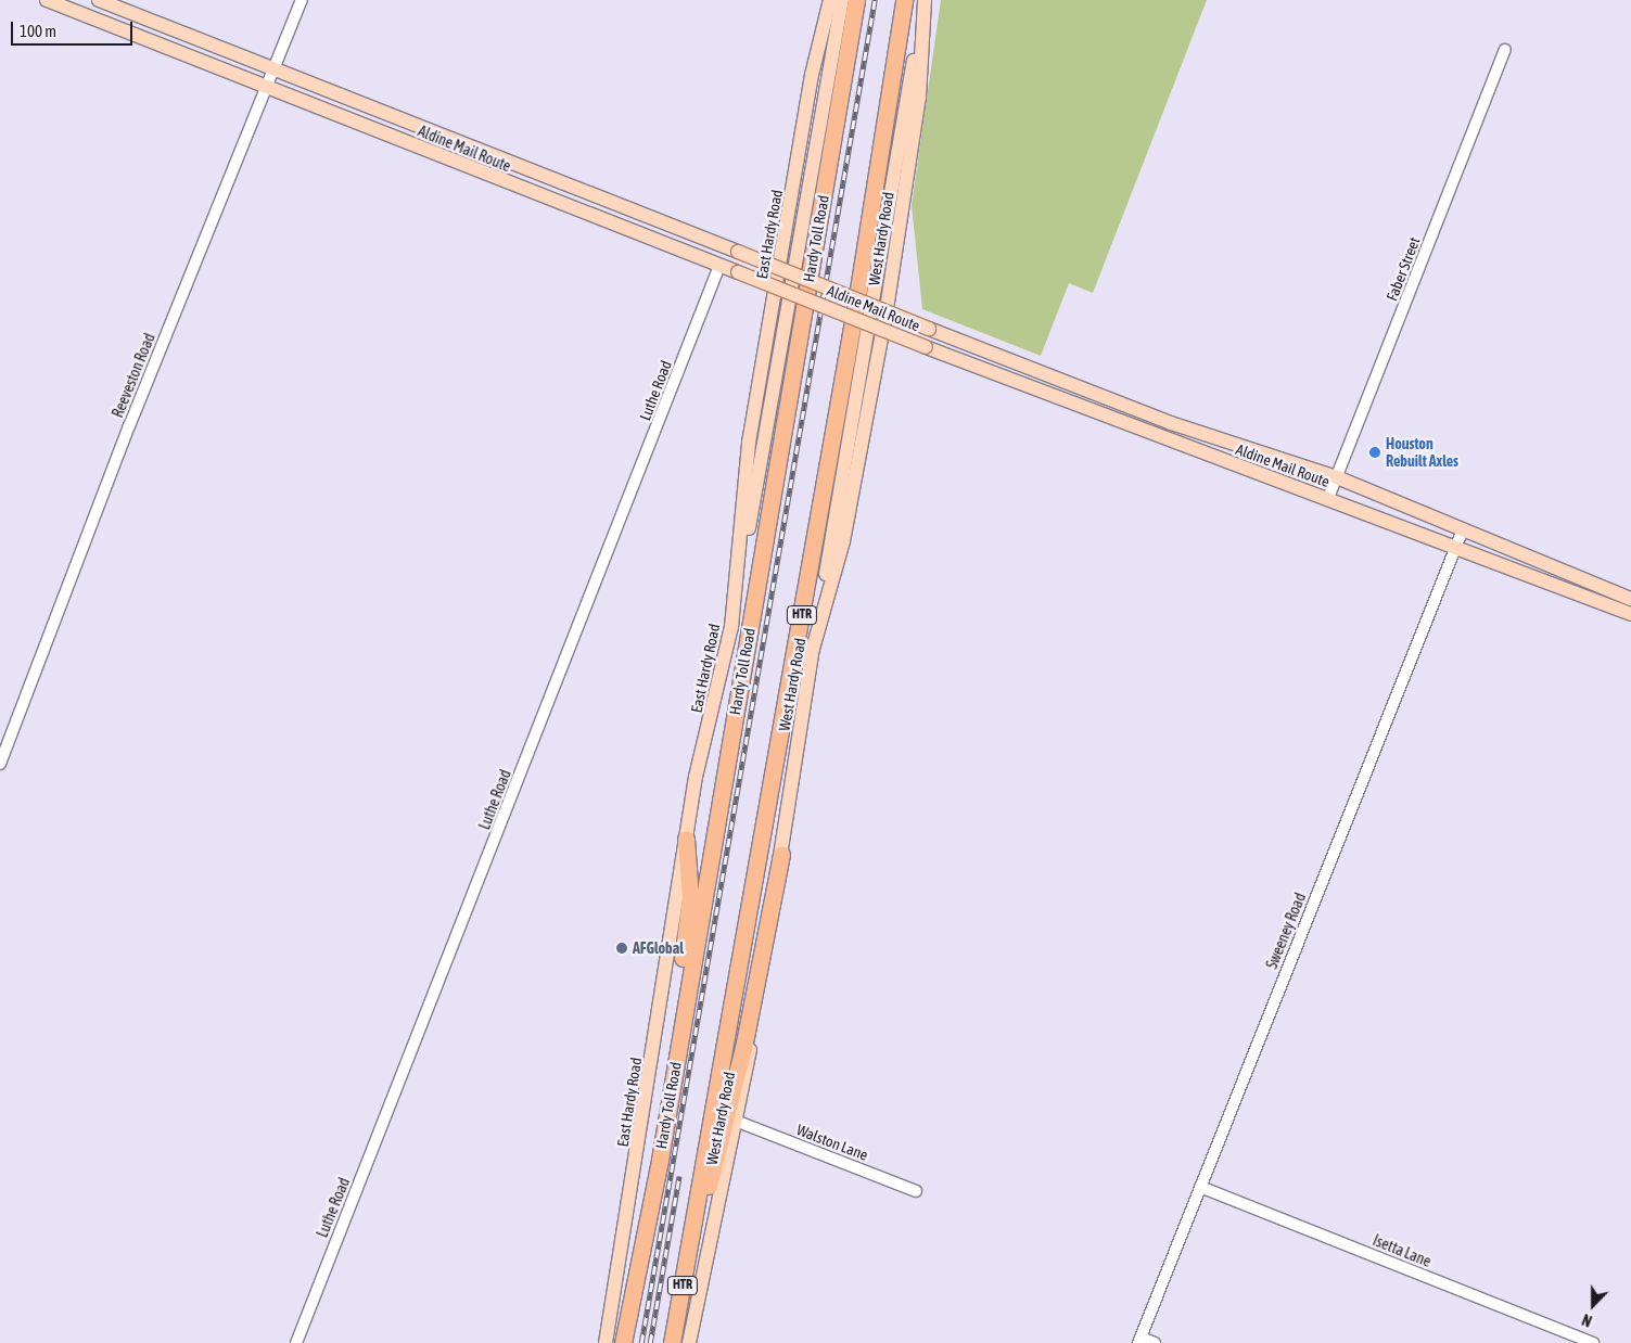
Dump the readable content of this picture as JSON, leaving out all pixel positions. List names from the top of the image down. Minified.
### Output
{"streets":{"highway":["Hardy Toll Road","HTR"],"main road":["Aldine Mail Route","East Hardy Road","West Hardy Road"],"street":["Faber Street","Reeveston Road","Luthe Road","Sweeney Road","Walston Lane","Isetta Lane"]},"crossings":[["Aldine Mail Route","Faber Street"],["Aldine Mail Route","Reeveston Road"],["Aldine Mail Route","Luthe Road"],["Aldine Mail Route","Sweeney Road"],["West Hardy Road","Walston Lane"],["Sweeney Road","Isetta Lane"]],"places":["Houston Rebuilt Axles","AFGlobal"],"scale_bar":"100 m","north":"bottom"}
